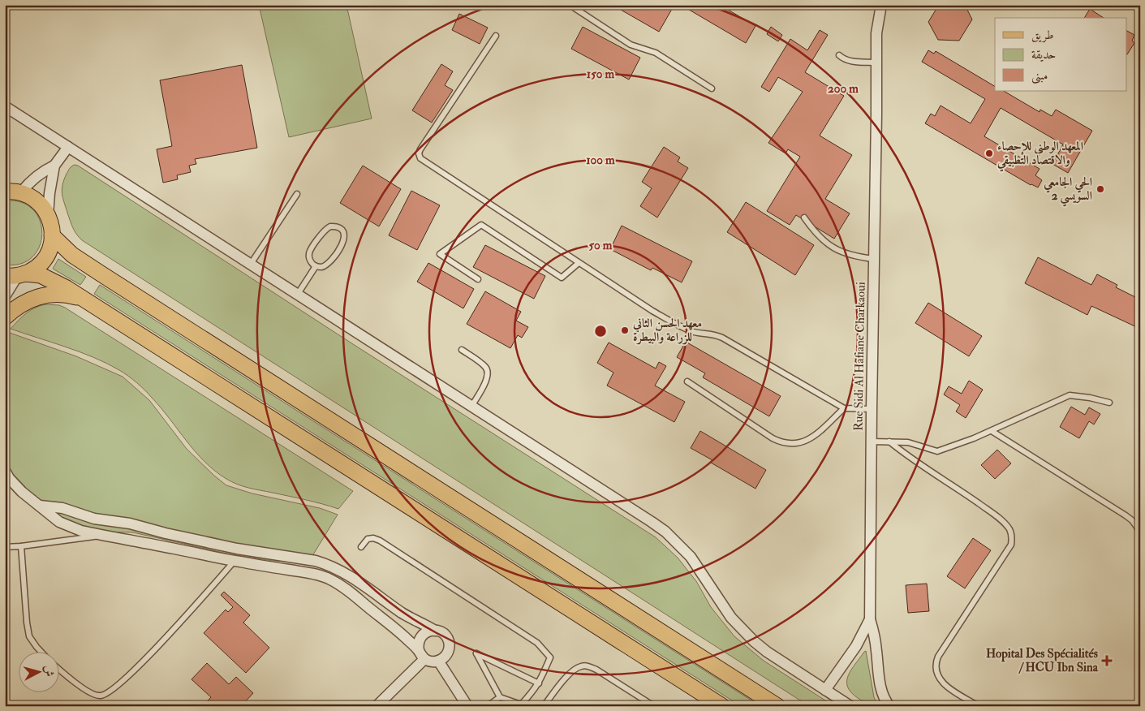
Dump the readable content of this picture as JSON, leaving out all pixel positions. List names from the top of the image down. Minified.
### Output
{"streets":{"street":["Rue Sidi Al Hafiane Charkaoui"]},"places":{"other":["المعهد الوطني للإحصاء والاقتصاد التطبيقي","الحي الجامعي السويسي 2","معهد الحسن الثاني للزراعة والبيطرة"],"health":["Hopital Des Spécialités / HCU Ibn Sina"]},"legend":["طريق","حديقة","مبنى"],"north":"right","rings":["150 m","200 m","100 m","50 m"]}
